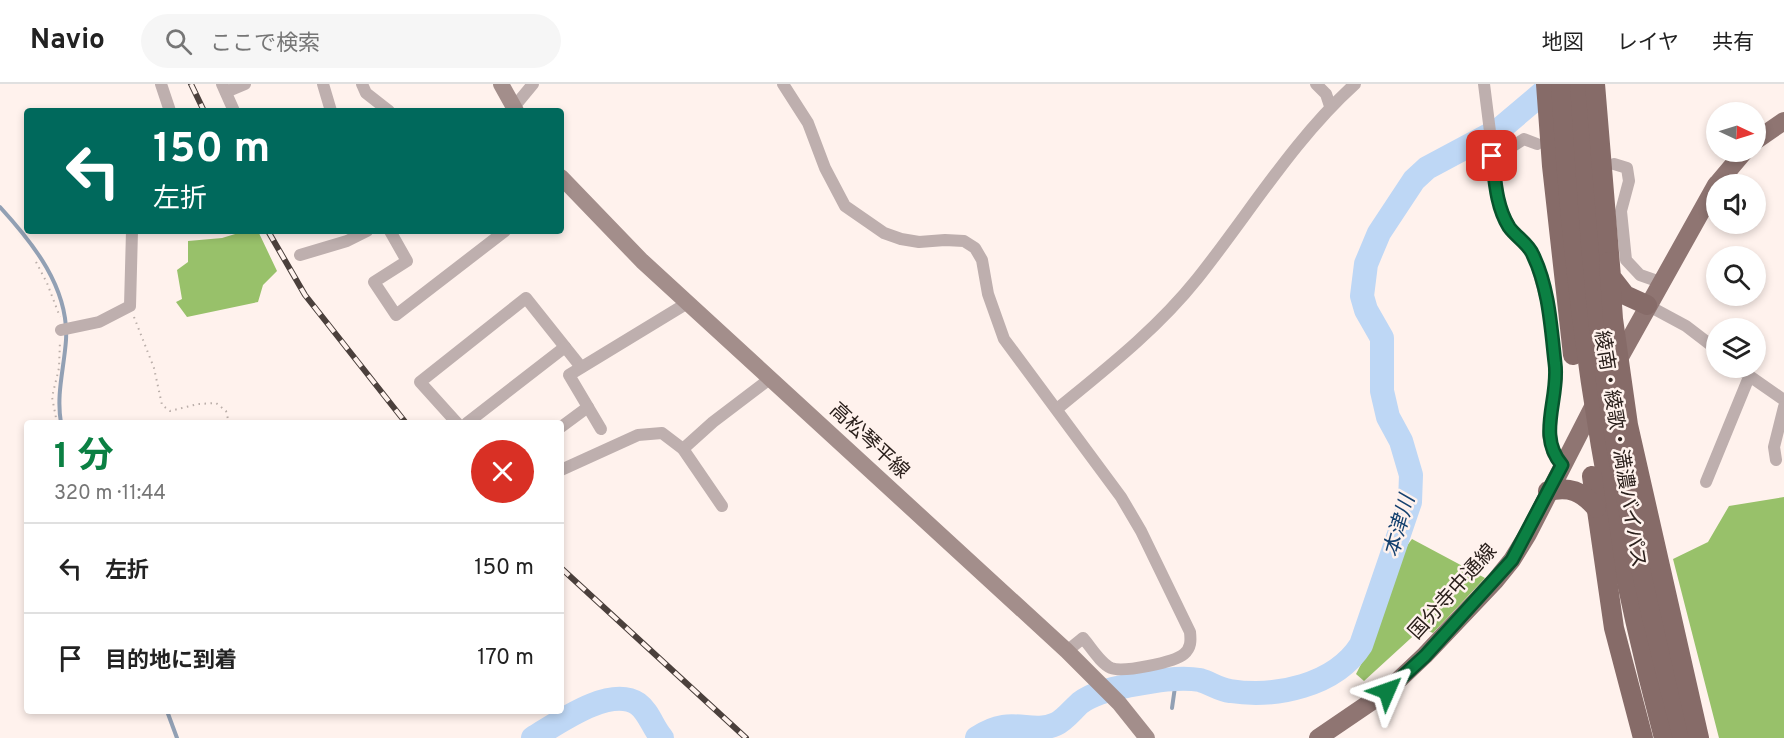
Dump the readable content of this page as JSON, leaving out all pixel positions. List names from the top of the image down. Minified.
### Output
{"streets":{"highway":["綾南・綾歌・満濃バイパス"],"main road":["高松琴平線","国分寺中通線"]},"water":["本津川"],"north":"right","page":{"header":"Navio","search":"ここで検索","nav":["地図","レイヤ","共有"],"turn":["150 m","左折"],"heading":["1 分","320 m · 11:44"],"list":[{"name":"左折","value":"150 m"},{"name":"目的地に到着","value":"170 m"}]}}
